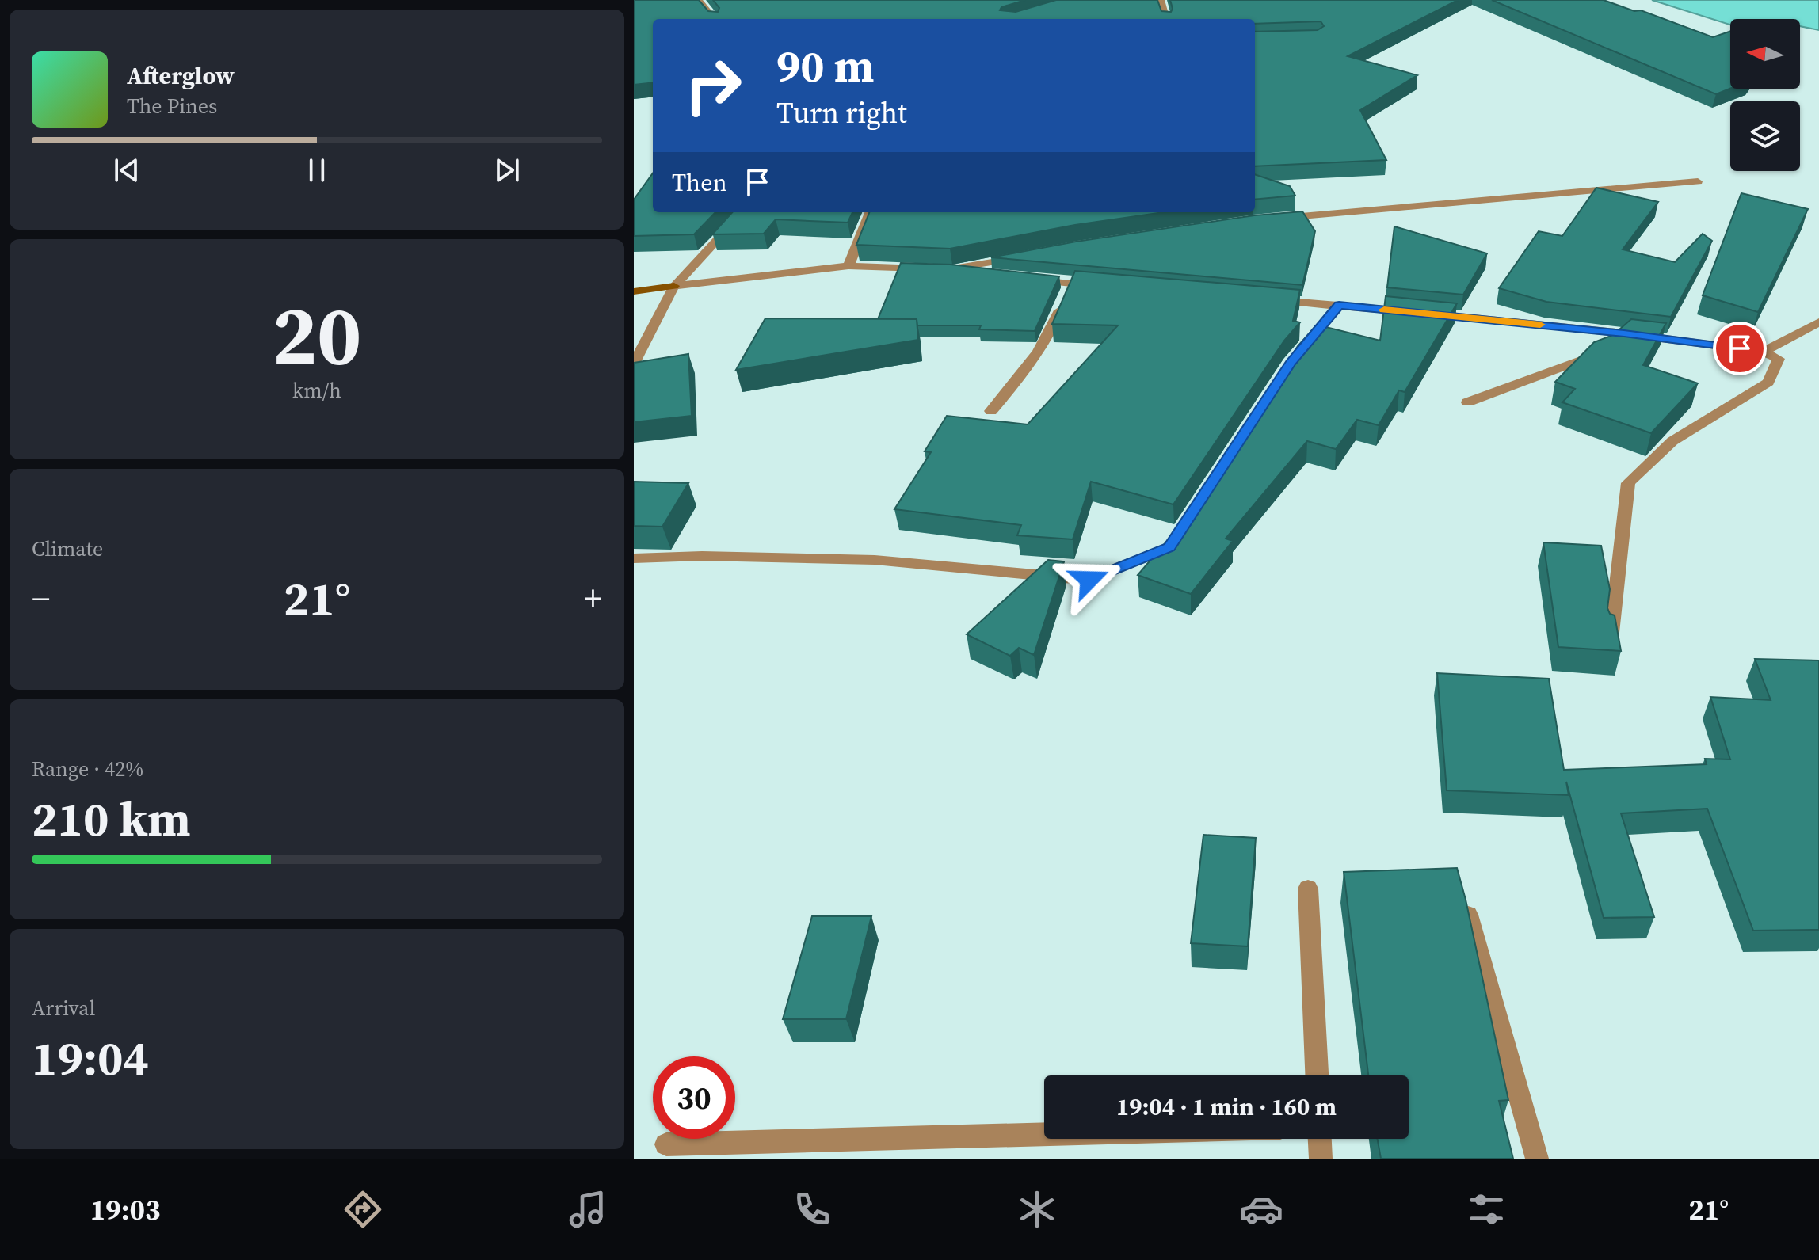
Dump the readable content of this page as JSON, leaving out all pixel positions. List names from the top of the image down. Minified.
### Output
{"north":"left","page":{"turn":["90 m","Turn right"],"song":["Afterglow","The Pines"],"then":"Then","tile":[["20","km/h"],"Climate",["Range · 42%","210 km"],["Arrival","19:04"]],"heat":["−","21°","+"],"limit":"30","trip":"19:04 · 1 min · 160 m","tabs":["19:03","21°"]}}
